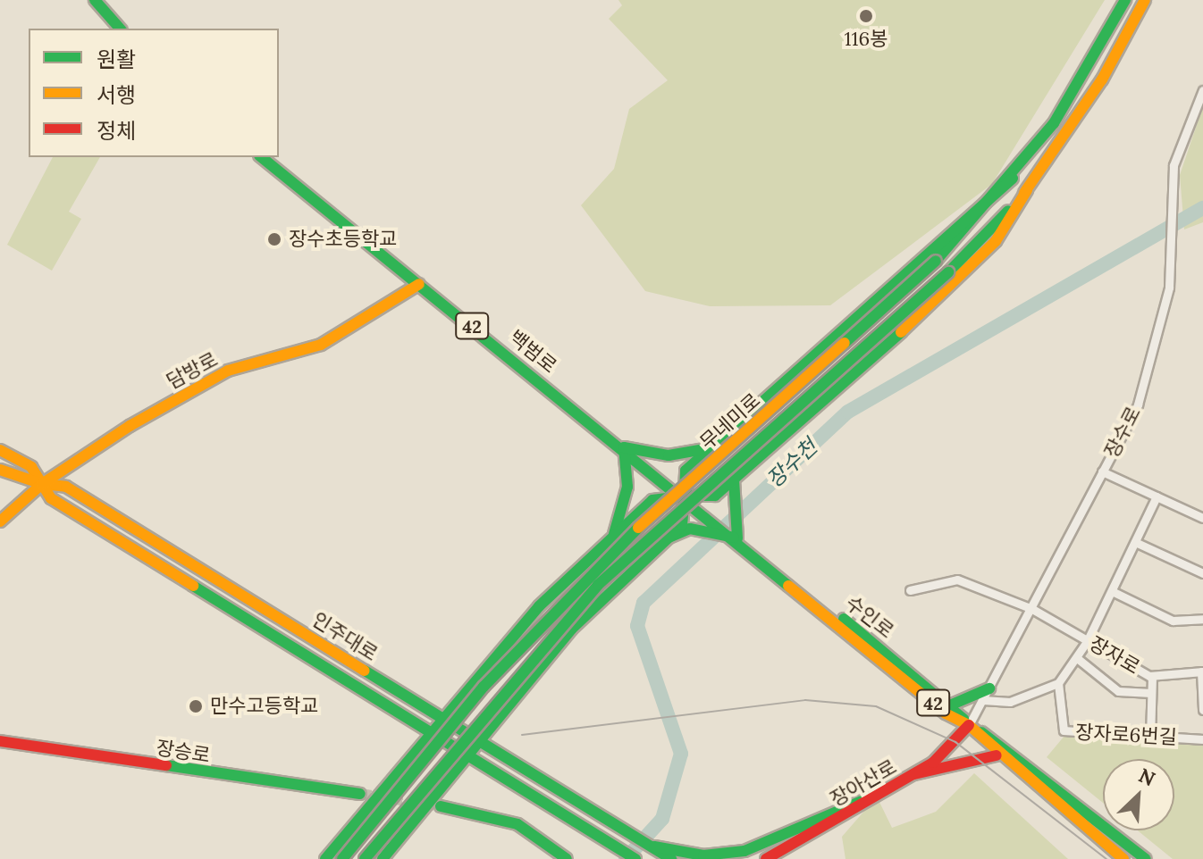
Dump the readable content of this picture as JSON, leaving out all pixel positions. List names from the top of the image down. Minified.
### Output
{"streets":{"main road":["42","백범로","담방로","무네미로","수인로","인주대로","장승로","장아산로"],"street":["장수로","장자로","장자로6번길"]},"crossings":[["백범로","담방로"],["백범로","수인로"],["담방로","인주대로"],["장수로","수인로"],["장수로","장자로"],["장수로","장아산로"],["수인로","장아산로"]],"water":["장수천"],"places":["116봉","장수초등학교","만수고등학교"],"legend":["원활","서행","정체"],"north":"top right"}
